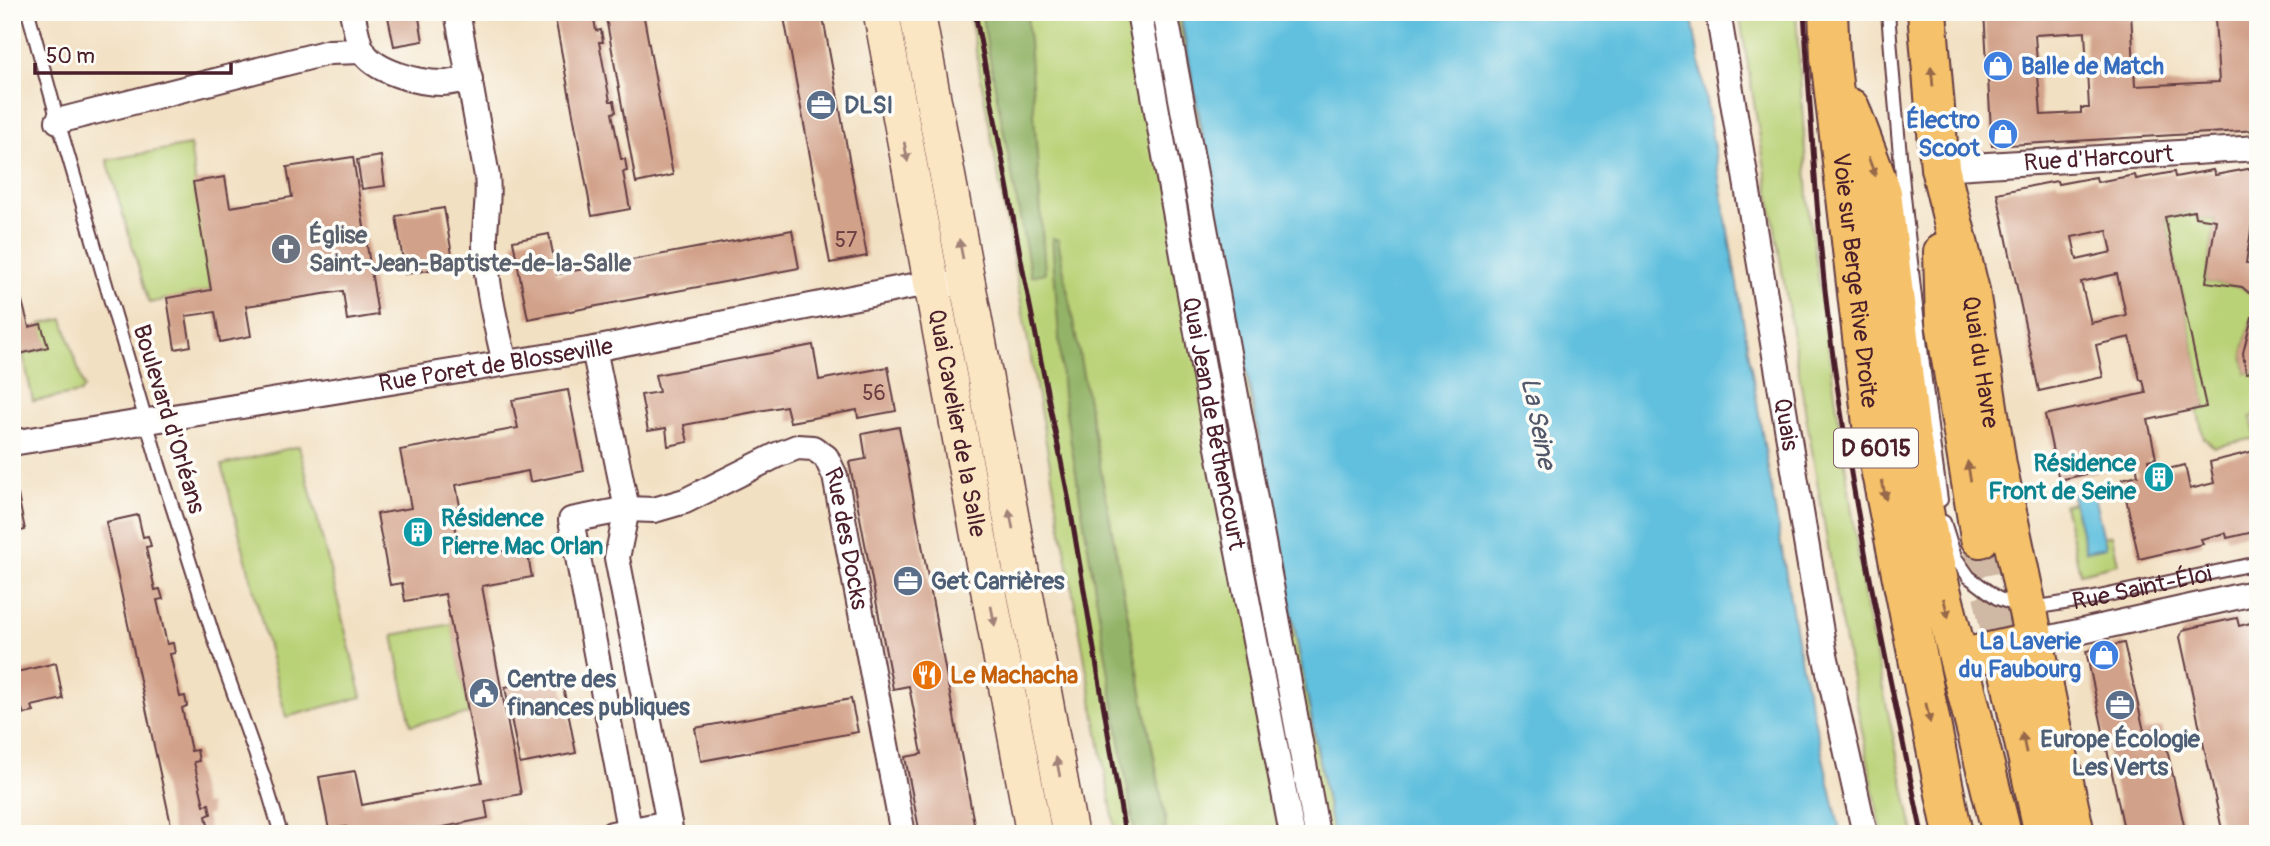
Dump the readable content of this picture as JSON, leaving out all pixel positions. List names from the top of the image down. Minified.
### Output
{"streets":{"main road":["Voie sur Berge Rive Droite","Quai du Havre","Quai Cavelier de la Salle","D 6015"],"street":["Rue d'Harcourt","Rue Poret de Blosseville","Quai Jean de Béthencourt","Quais","Rue des Docks","Rue Saint-Éloi"],"lane":["Boulevard d'Orléans"]},"crossings":[["Rue d'Harcourt","Quai du Havre"],["Voie sur Berge Rive Droite","D 6015"],["Quai du Havre","Rue Saint-Éloi"],["Rue Poret de Blosseville","Boulevard d'Orléans"],["Rue Poret de Blosseville","Quai Cavelier de la Salle"]],"water":["La Seine"],"places":{"shop":["Balle de Match","Électro Scoot","La Laverie du Faubourg"],"office":["DLSI","Get Carrières","Europe Écologie Les Verts"],"church":["Église Saint-Jean-Baptiste-de-la-Salle"],"building":["Résidence Front de Seine","Résidence Pierre Mac Orlan"],"restaurant":["Le Machacha"],"public building":["Centre des finances publiques"]},"house_numbers":["57","56"],"scale_bar":"50 m"}
